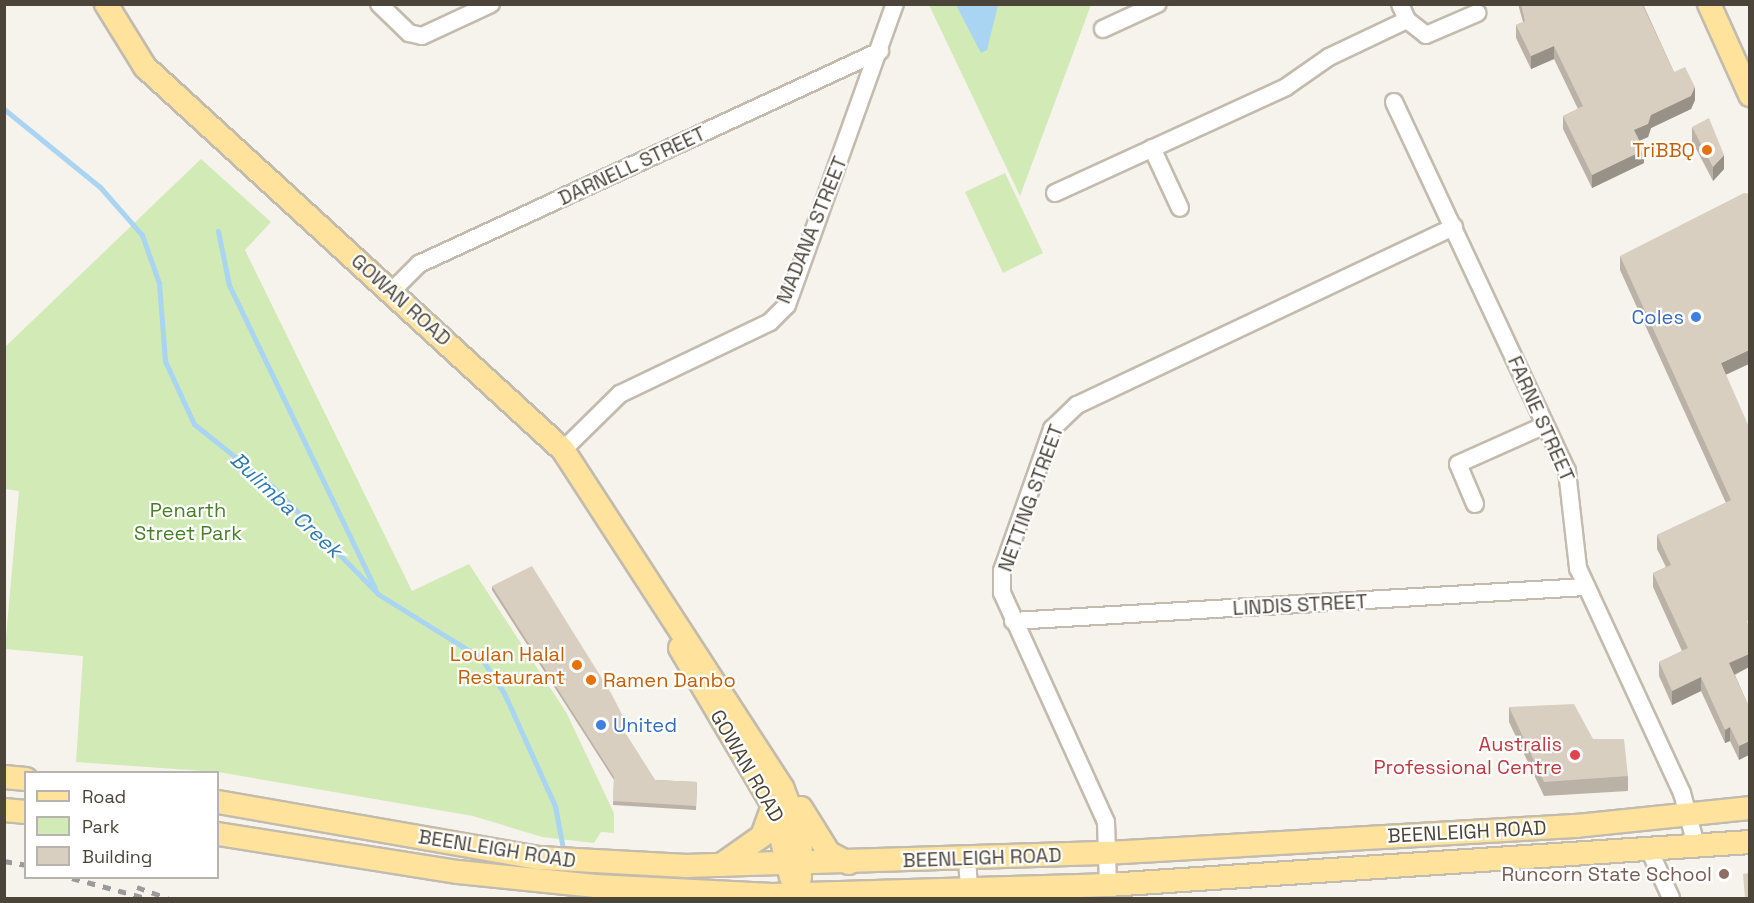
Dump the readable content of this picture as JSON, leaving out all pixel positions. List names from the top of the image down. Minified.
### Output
{"streets":{"main road":["GOWAN ROAD","BEENLEIGH ROAD"],"street":["DARNELL STREET","MADANA STREET","FARNE STREET","NETTING STREET","LINDIS STREET"]},"crossings":[["DARNELL STREET","MADANA STREET"],["DARNELL STREET","GOWAN ROAD"],["MADANA STREET","GOWAN ROAD"],["GOWAN ROAD","BEENLEIGH ROAD"],["FARNE STREET","NETTING STREET"],["FARNE STREET","LINDIS STREET"],["FARNE STREET","BEENLEIGH ROAD"],["NETTING STREET","LINDIS STREET"],["NETTING STREET","BEENLEIGH ROAD"]],"water":["Bulimba Creek"],"parks":["Penarth Street Park"],"places":["TriBBQ","Coles","Loulan Halal Restaurant","Ramen Danbo","United","Australis Professional Centre","Runcorn State School"],"legend":["Road","Park","Building"]}
